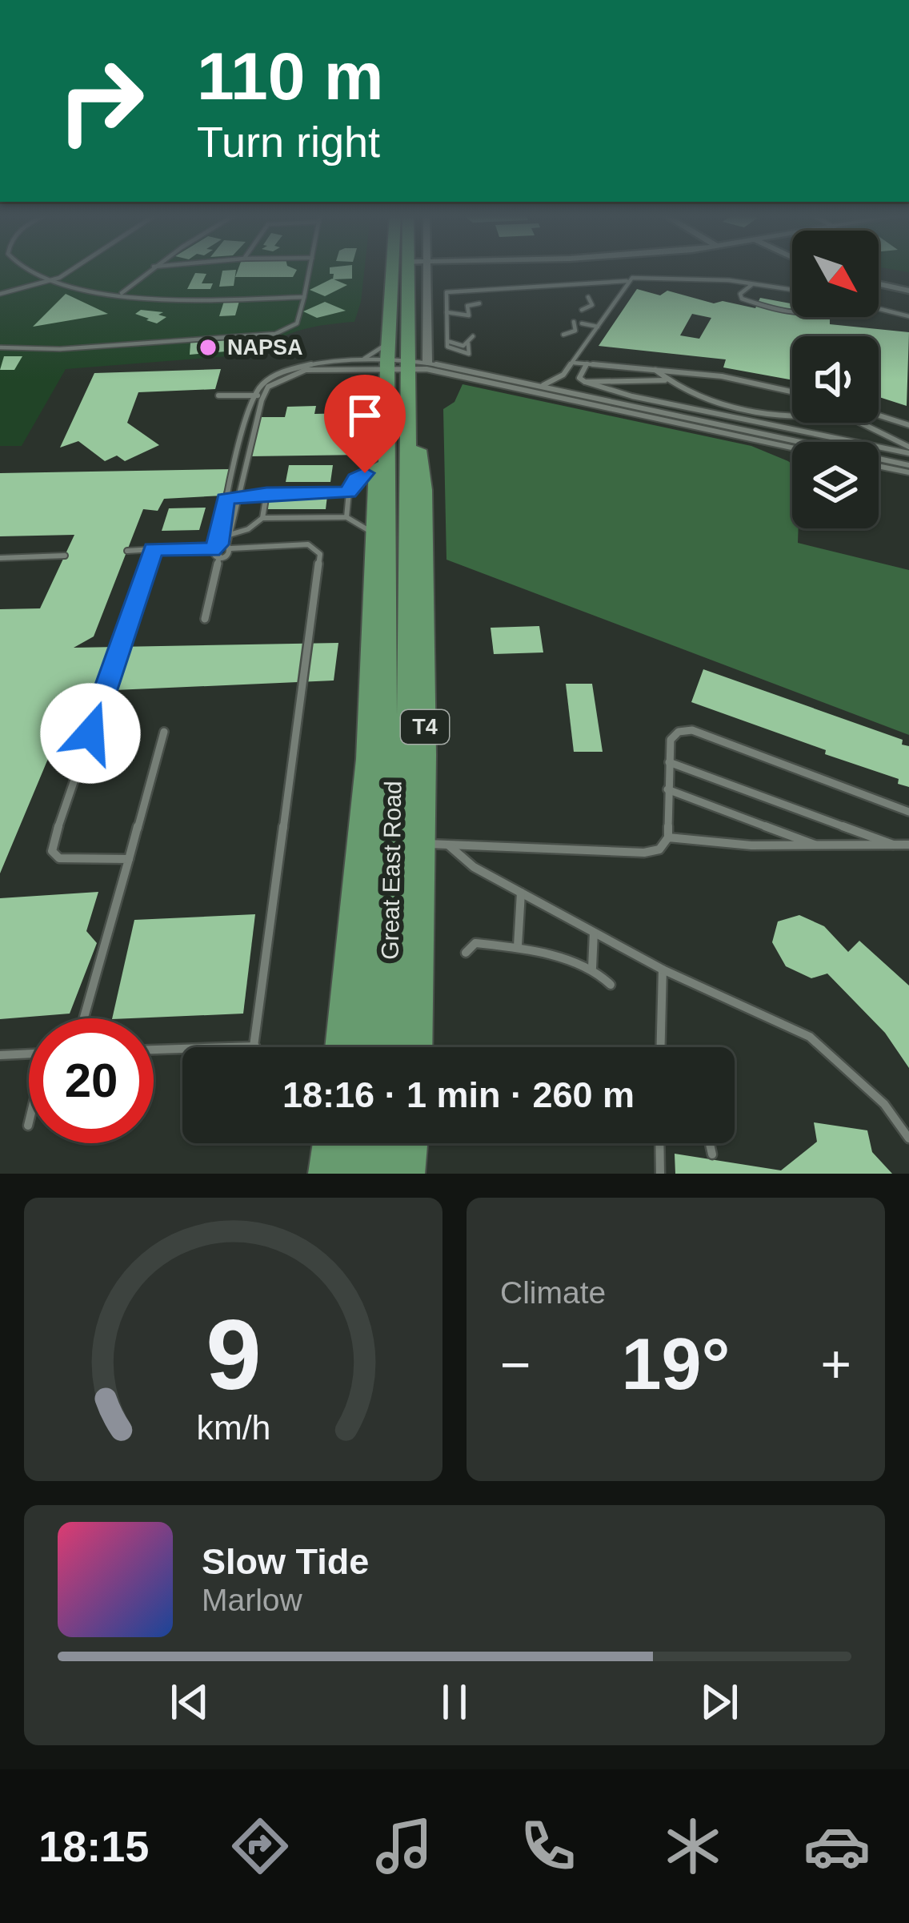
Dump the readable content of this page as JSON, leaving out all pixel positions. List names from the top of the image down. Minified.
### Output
{"streets":{"main road":["T4","Great East Road"]},"places":["NAPSA"],"north":"bottom right","page":{"turn":["110 m","Turn right"],"limit":"20","trip":"18:16 · 1 min · 260 m","tile":"Climate","heat":["−","19°","+"],"song":["Slow Tide","Marlow"],"tabs":"18:15","gauge":["9","km/h"]}}
